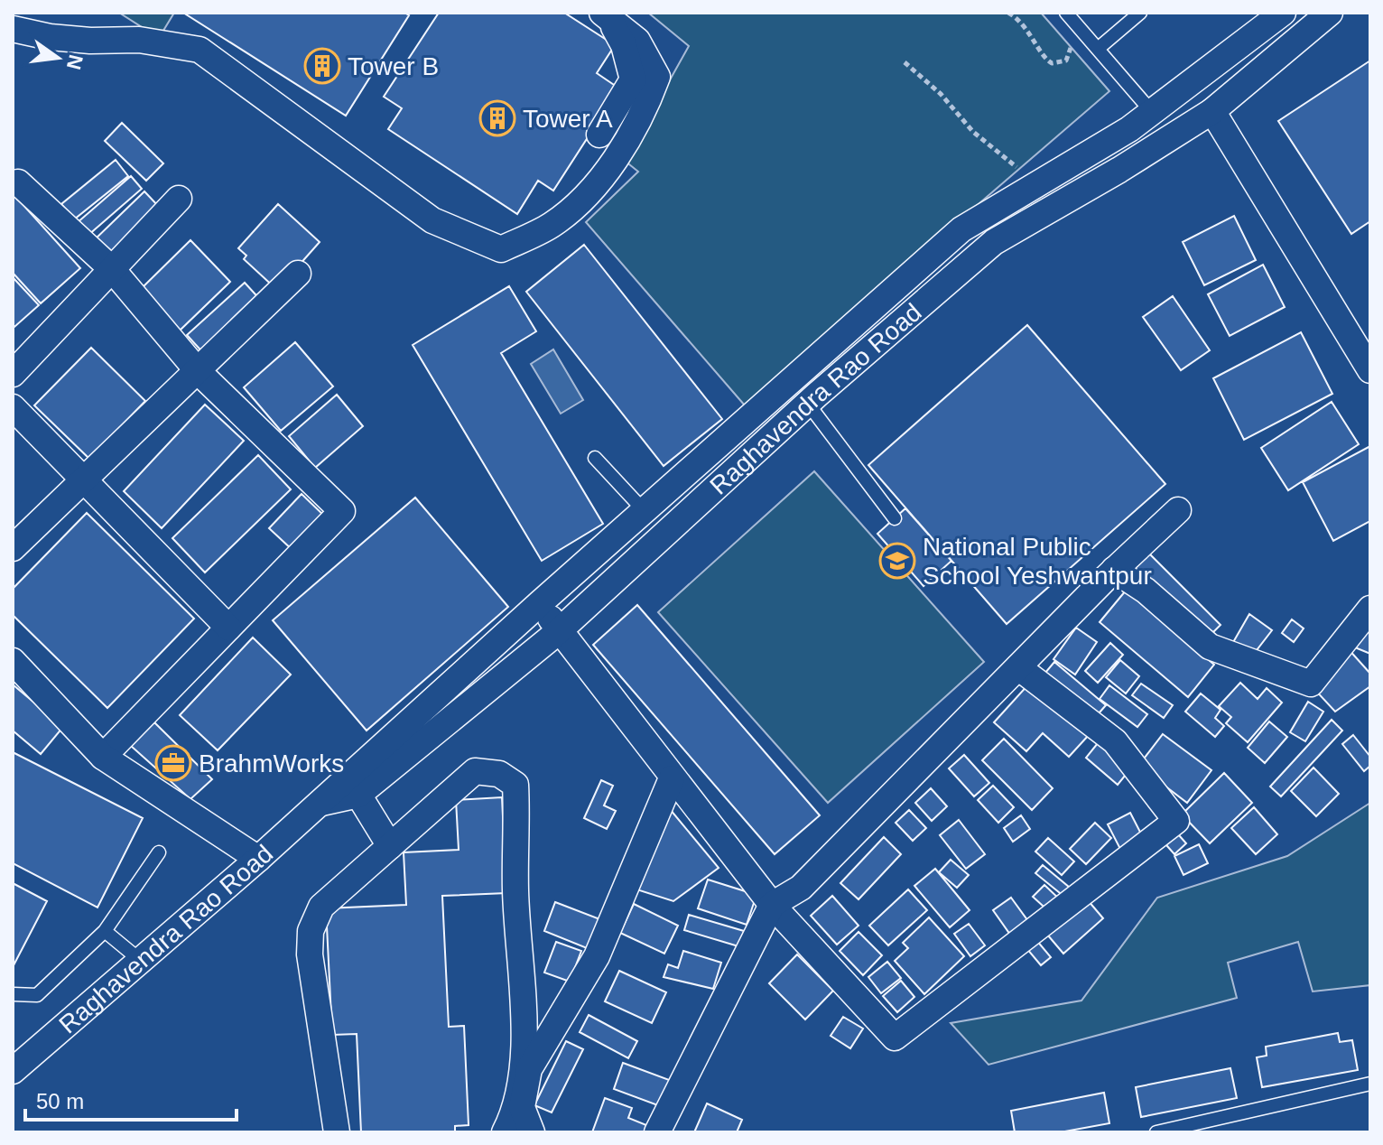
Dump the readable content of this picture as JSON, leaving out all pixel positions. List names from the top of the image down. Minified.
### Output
{"streets":{"street":["Raghavendra Rao Road"]},"places":{"building":["Tower B","Tower A"],"school or university":["National Public School Yeshwantpur"],"office":["BrahmWorks"]},"scale_bar":"50 m","north":"right"}
